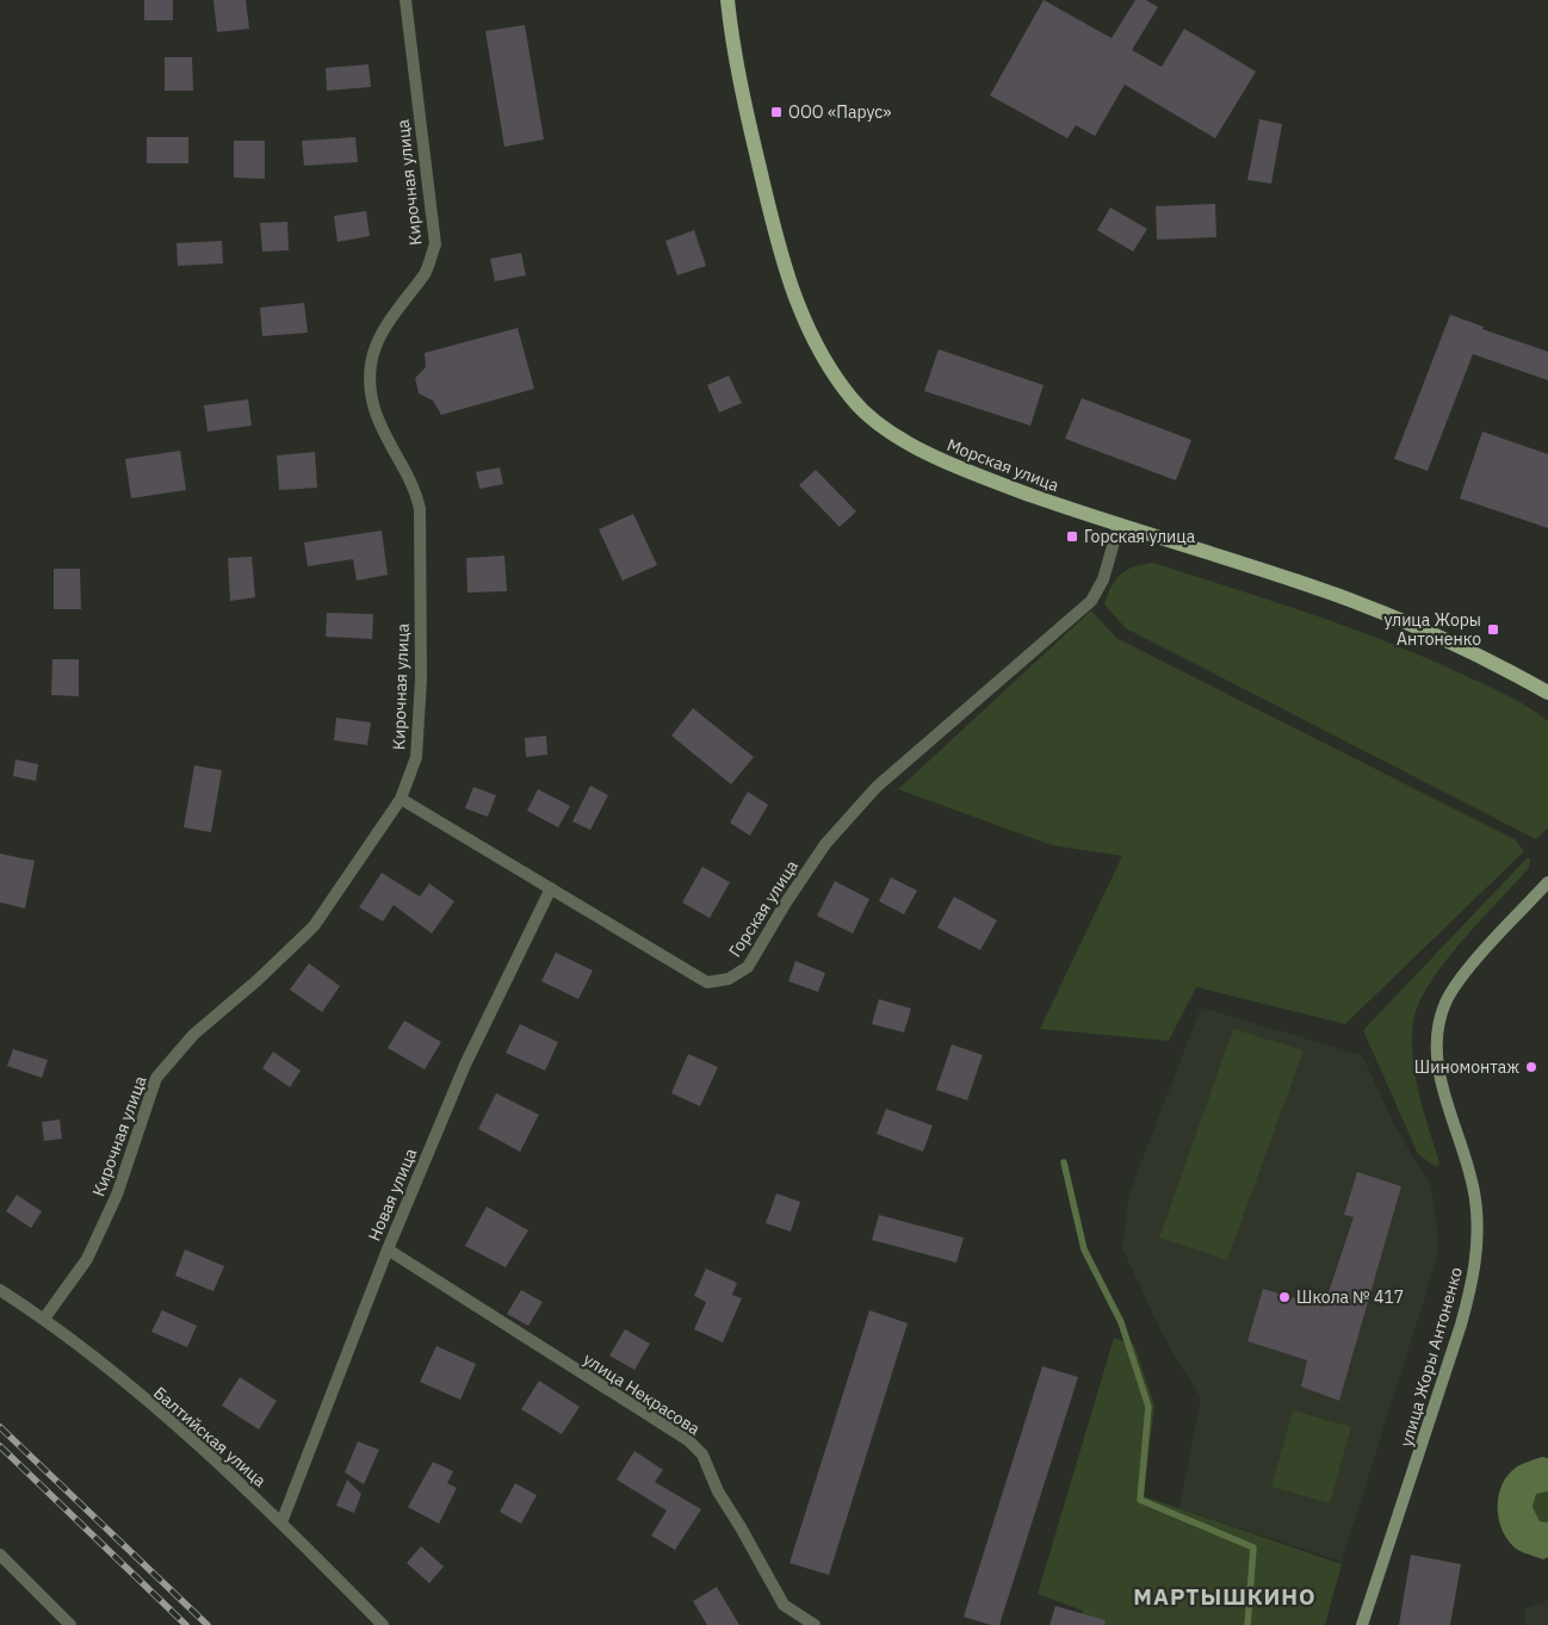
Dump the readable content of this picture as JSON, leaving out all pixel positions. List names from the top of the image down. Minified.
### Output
{"streets":{"main road":["Морская улица","улица Жоры Антоненко"],"street":["Кирочная улица","Горская улица","Новая улица","улица Некрасова","Балтийская улица"]},"crossings":[["Кирочная улица","Горская улица"],["Кирочная улица","Балтийская улица"],["Морская улица","Горская улица"],["Горская улица","Новая улица"],["Новая улица","улица Некрасова"],["Новая улица","Балтийская улица"]],"districts":["МАРТЫШКИНО"],"places":{"transit":["ООО «Парус»","Горская улица","улица Жоры Антоненко"],"other":["Шиномонтаж","Школа № 417"]}}
